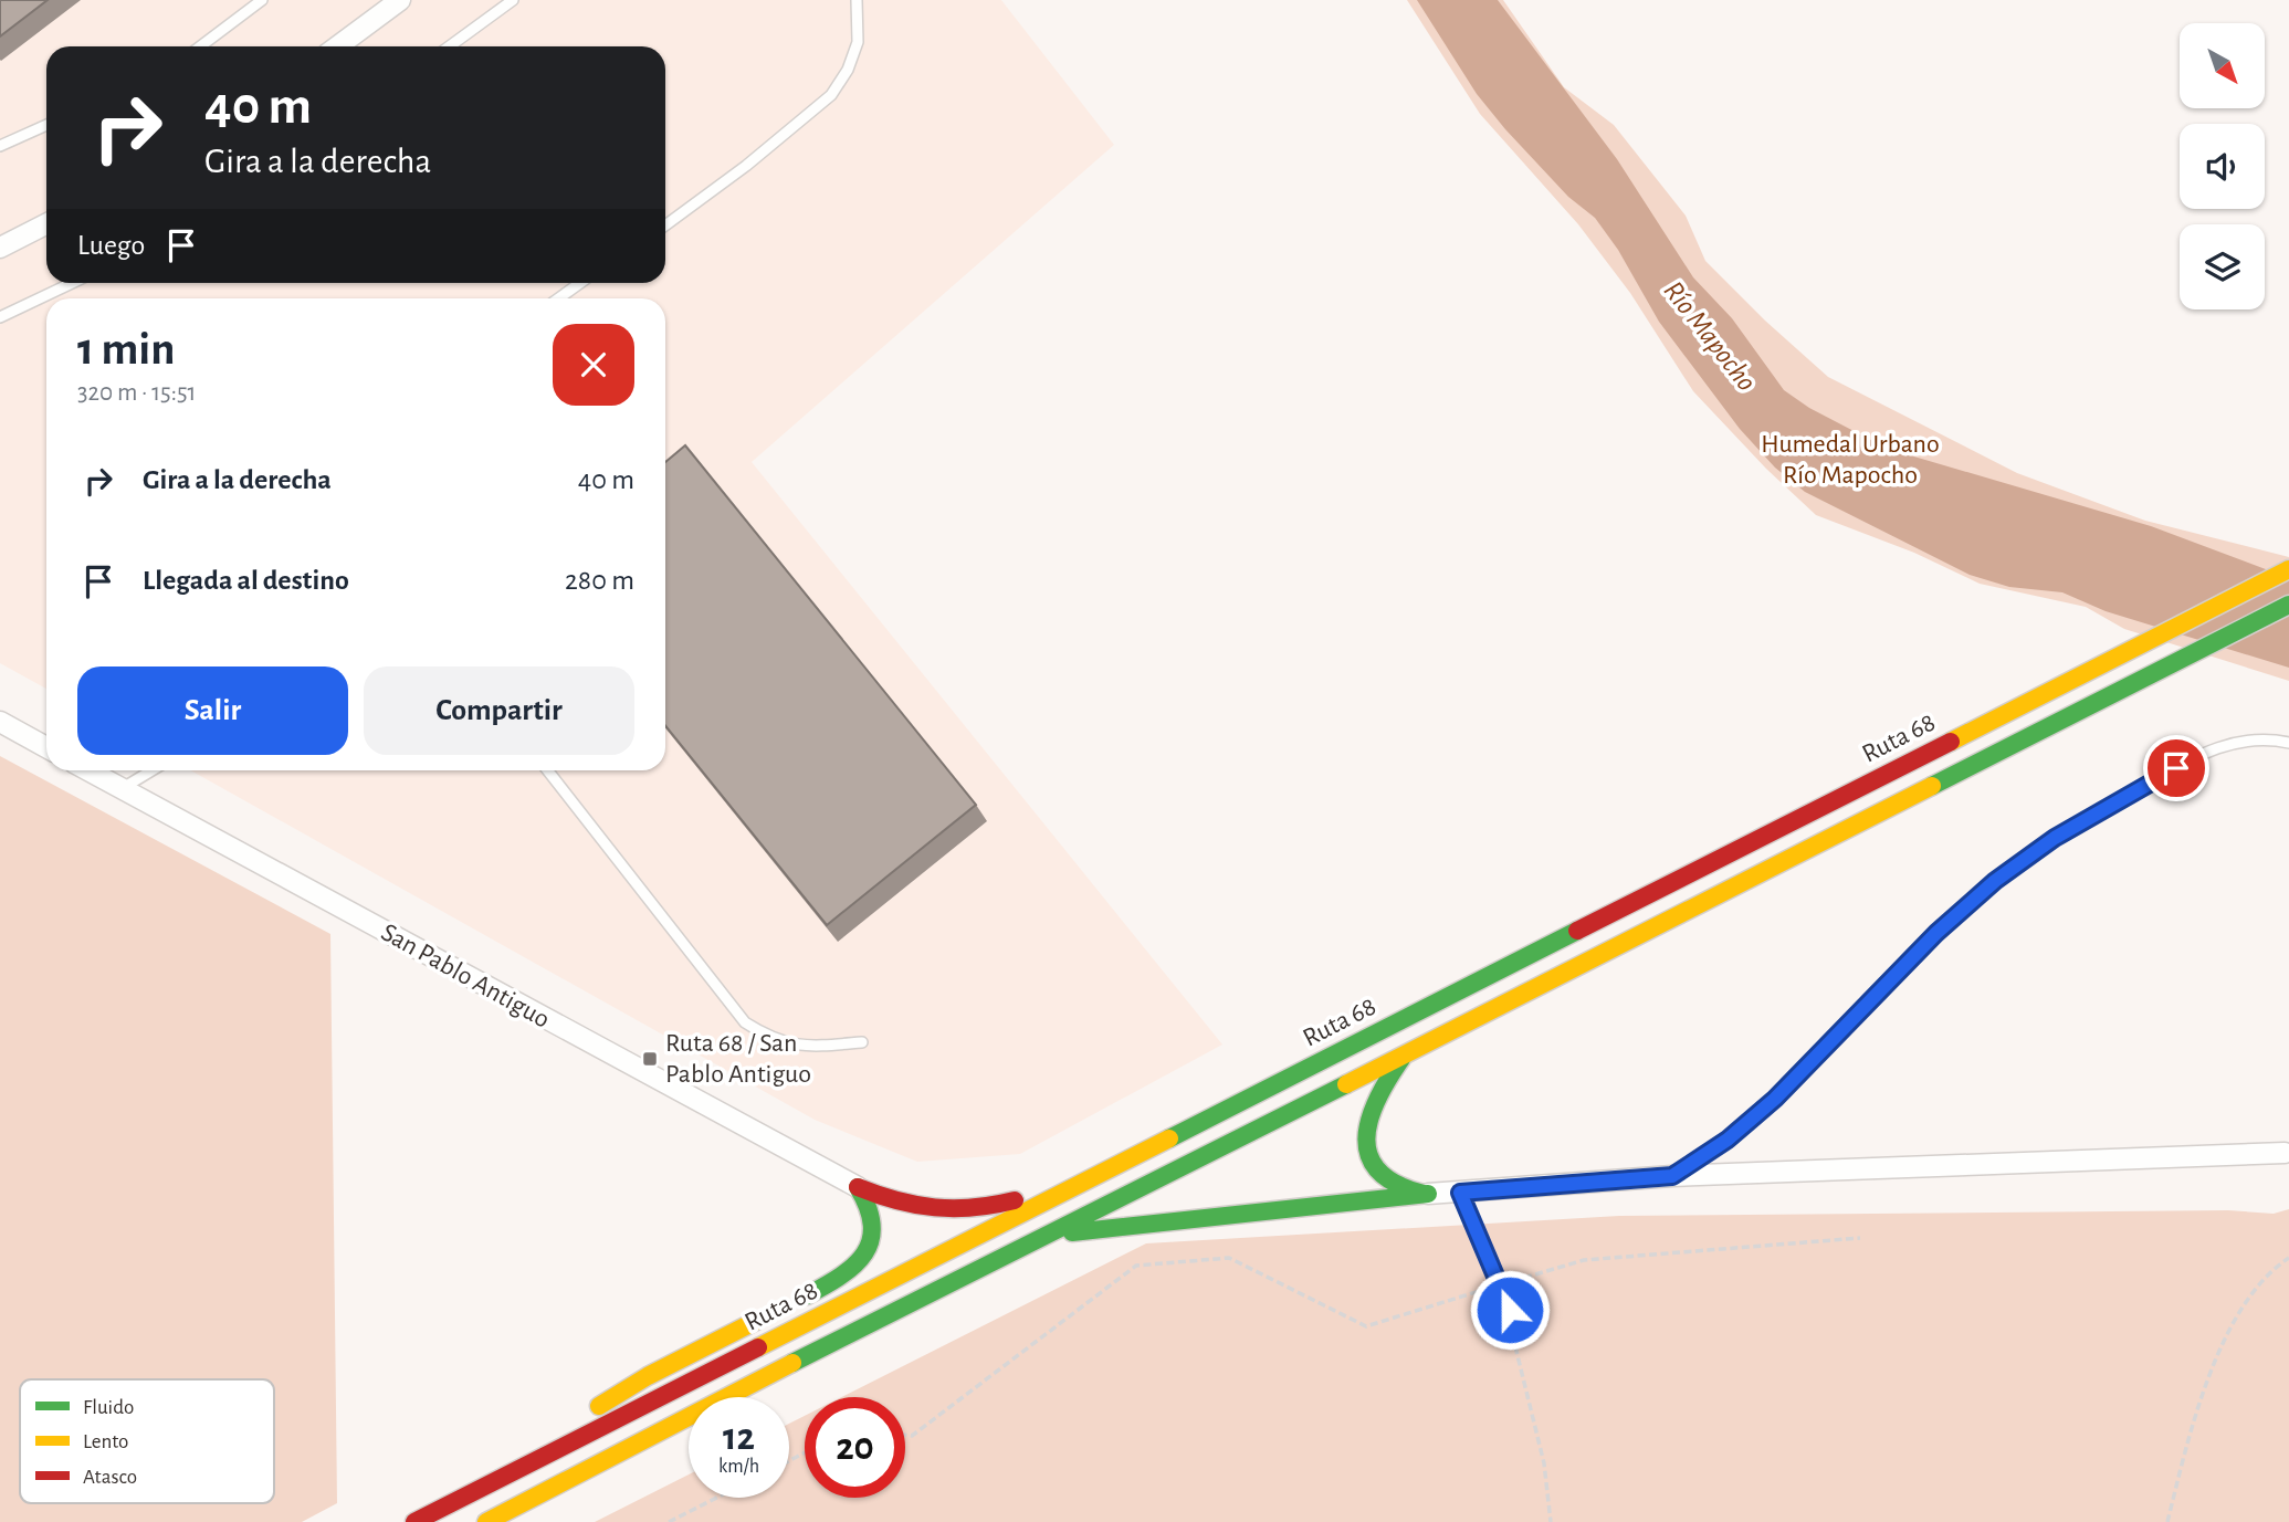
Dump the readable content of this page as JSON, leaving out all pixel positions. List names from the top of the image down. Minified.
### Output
{"streets":{"highway":["Ruta 68"],"street":["San Pablo Antiguo"]},"water":["Río Mapocho"],"parks":["Humedal Urbano Río Mapocho"],"places":{"transit":["Ruta 68 / San Pablo Antiguo"]},"legend":["Fluido","Lento","Atasco"],"north":"bottom right","page":{"turn":["40 m","Gira a la derecha"],"then":"Luego","heading":["1 min","320 m · 15:51"],"list":[{"name":"Gira a la derecha","value":"40 m"},{"name":"Llegada al destino","value":"280 m"}],"buttons":["Salir","Compartir"],"speed":"12 km/h","limit":"20"}}
